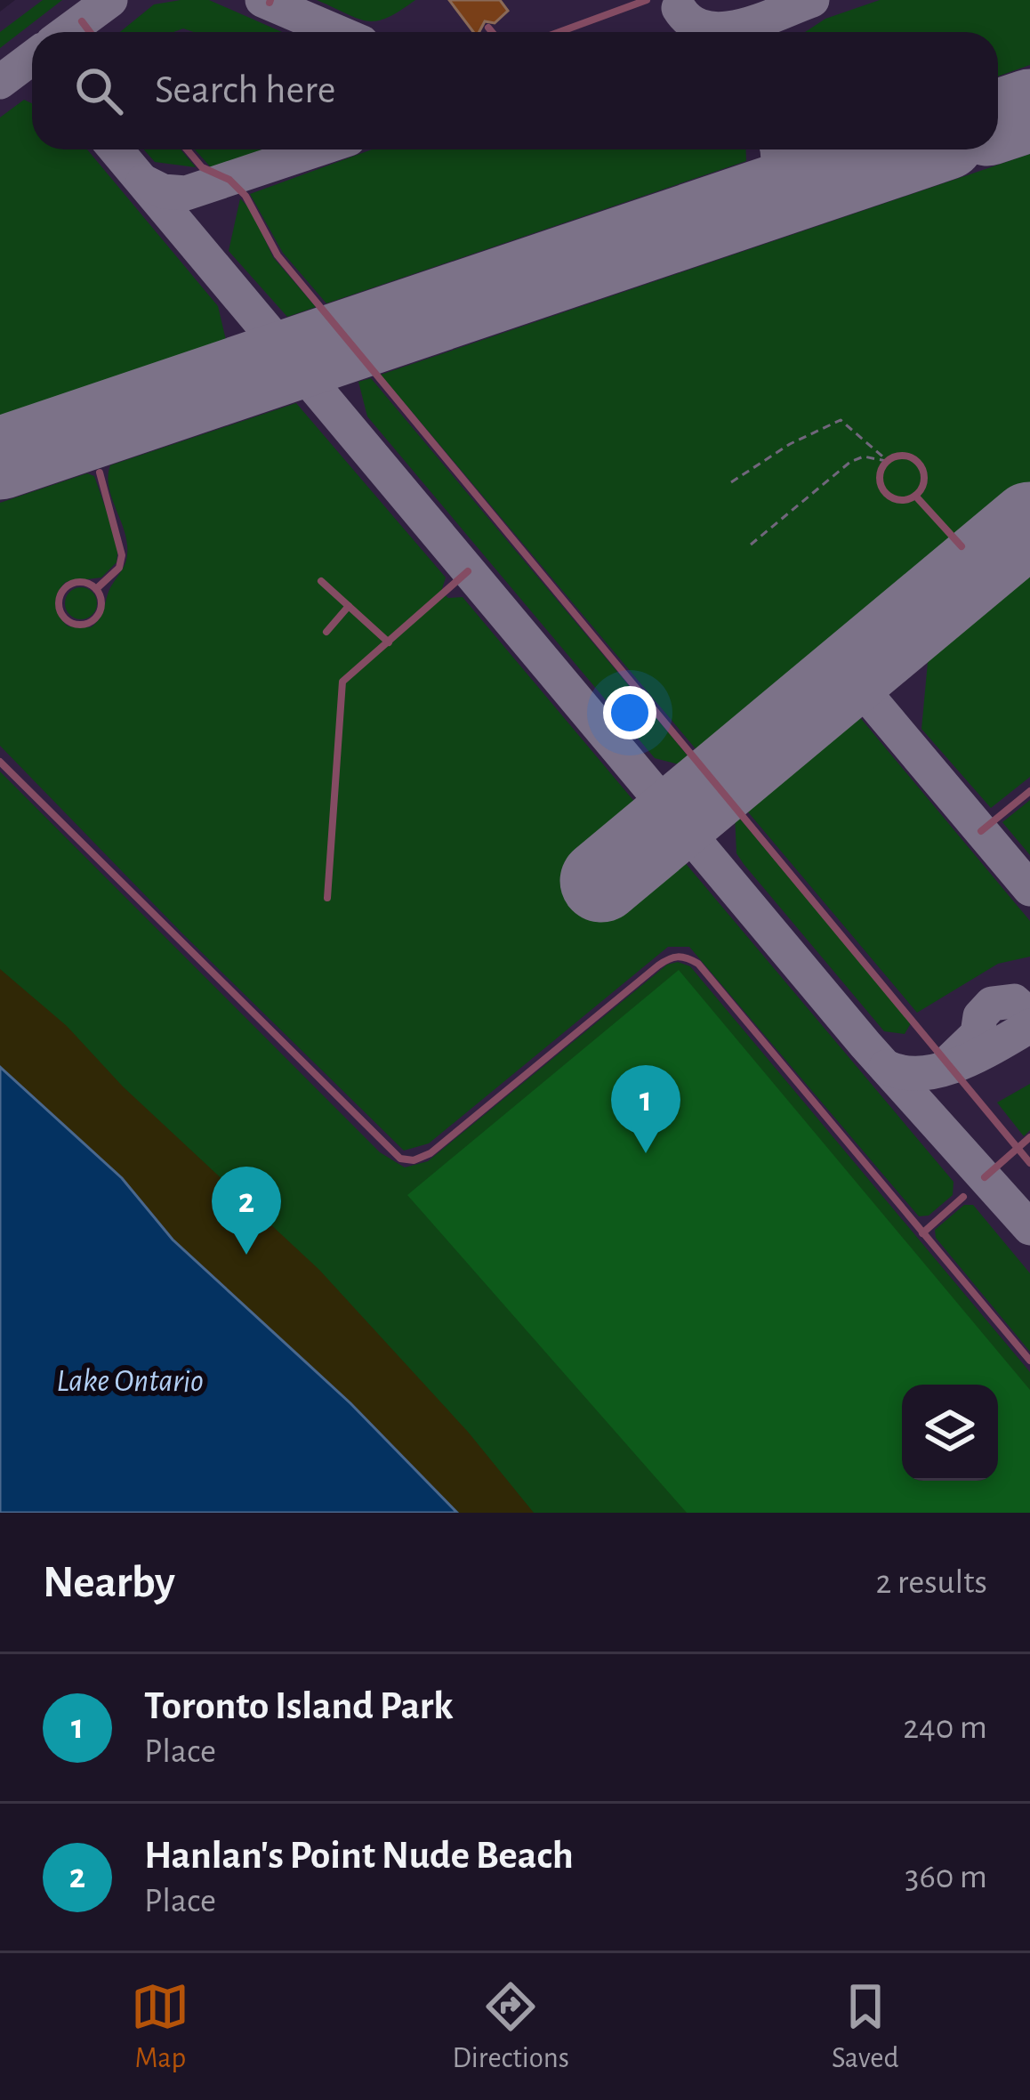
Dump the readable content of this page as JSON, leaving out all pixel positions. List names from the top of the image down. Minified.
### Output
{"water":["Lake Ontario"],"page":{"search":"Search here","pins":["1","2"],"heading":["Nearby","2 results"],"list":[{"mark":"1","name":"Toronto Island Park","note":"Place","value":"240 m"},{"mark":"2","name":"Hanlan's Point Nude Beach","note":"Place","value":"360 m"}],"nav":["Map","Directions","Saved"]}}
